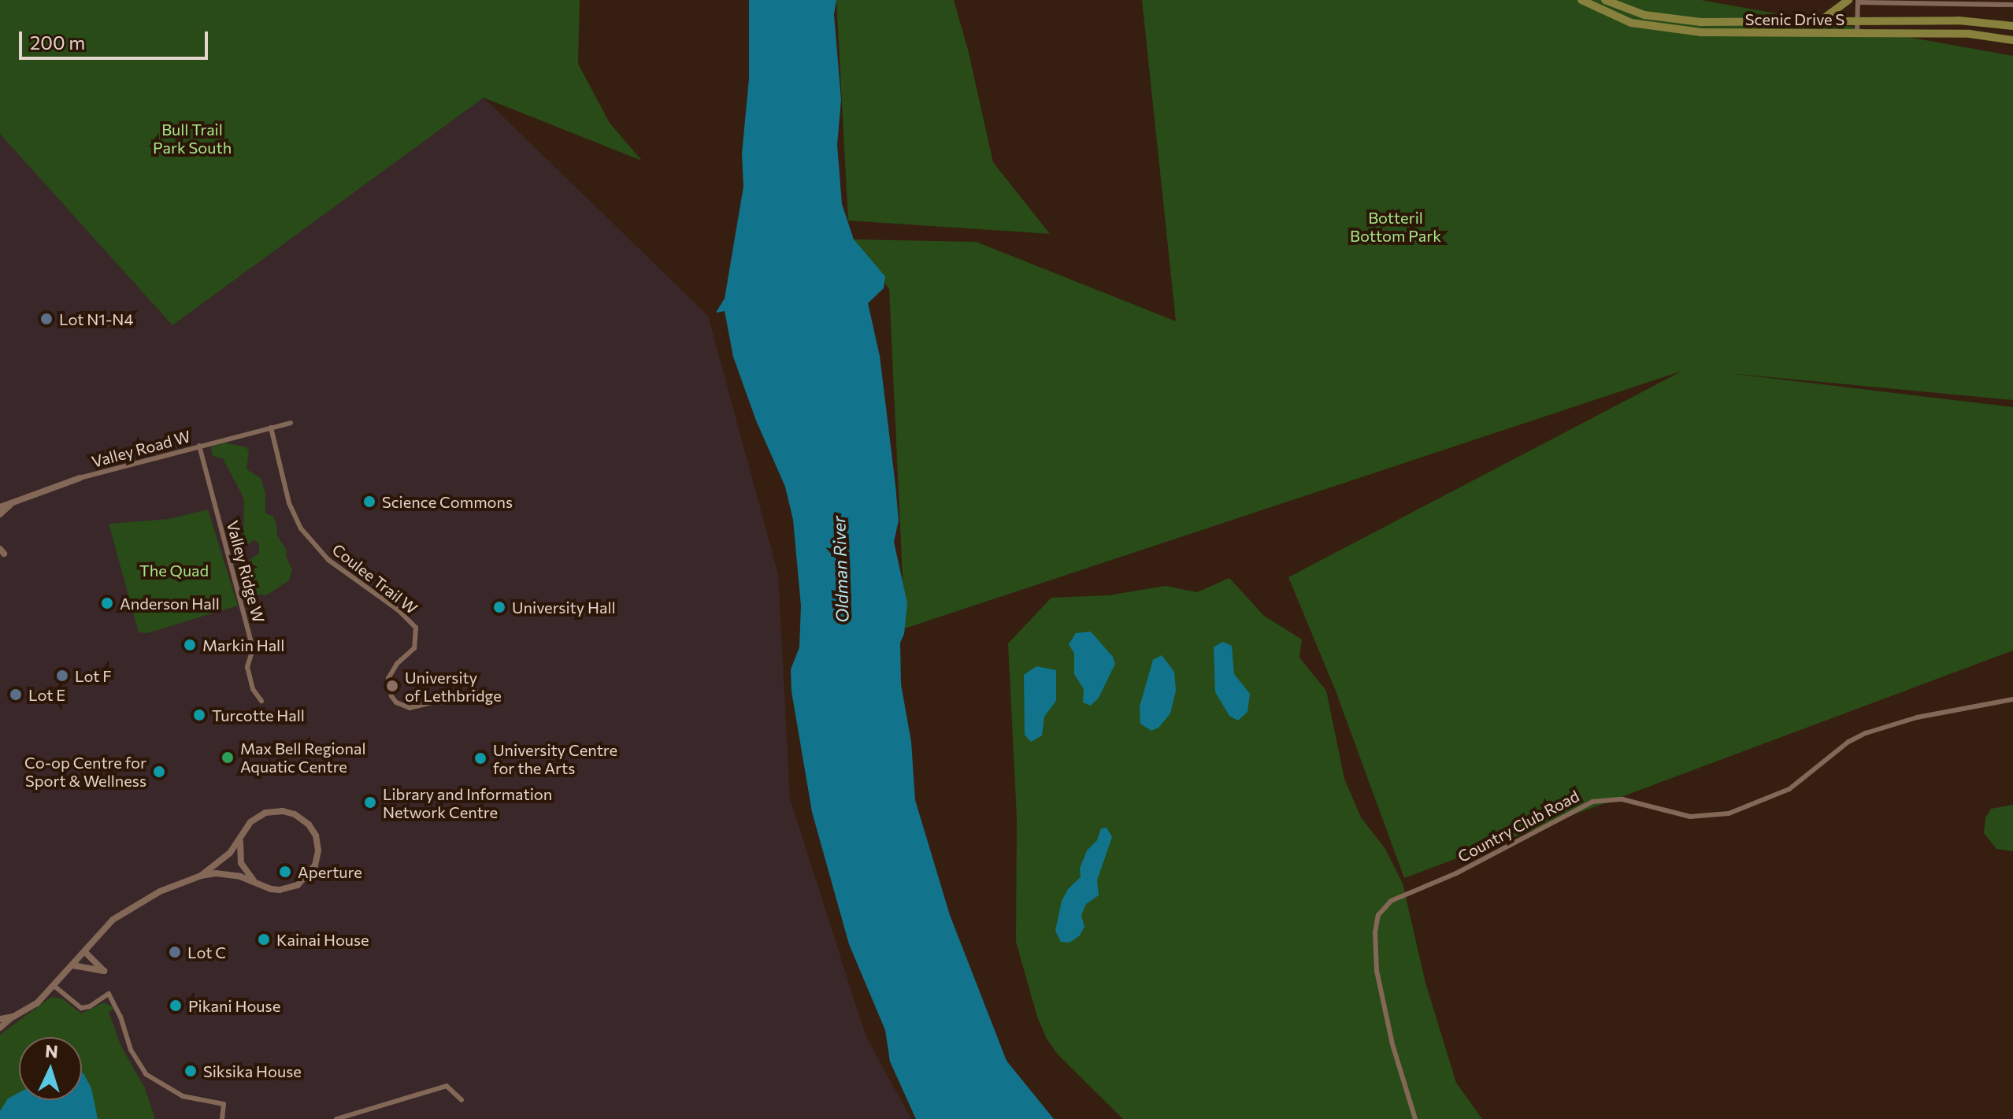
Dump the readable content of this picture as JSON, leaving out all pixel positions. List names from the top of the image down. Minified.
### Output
{"streets":{"main road":["Scenic Drive S"],"street":["Valley Road W","Valley Ridge W","Coulee Trail W","Country Club Road"]},"crossings":[["Valley Road W","Valley Ridge W"],["Valley Road W","Coulee Trail W"]],"water":["Oldman River"],"parks":["Bull Trail Park South","Botteril Bottom Park","The Quad"],"places":["Lot N1-N4","Science Commons","Anderson Hall","University Hall","Markin Hall","Lot F","University of Lethbridge","Lot E","Turcotte Hall","Max Bell Regional Aquatic Centre","University Centre for the Arts","Co-op Centre for Sport & Wellness","Library and Information Network Centre","Aperture","Kainai House","Lot C","Pikani House","Siksika House"],"scale_bar":"200 m","north":"top"}
